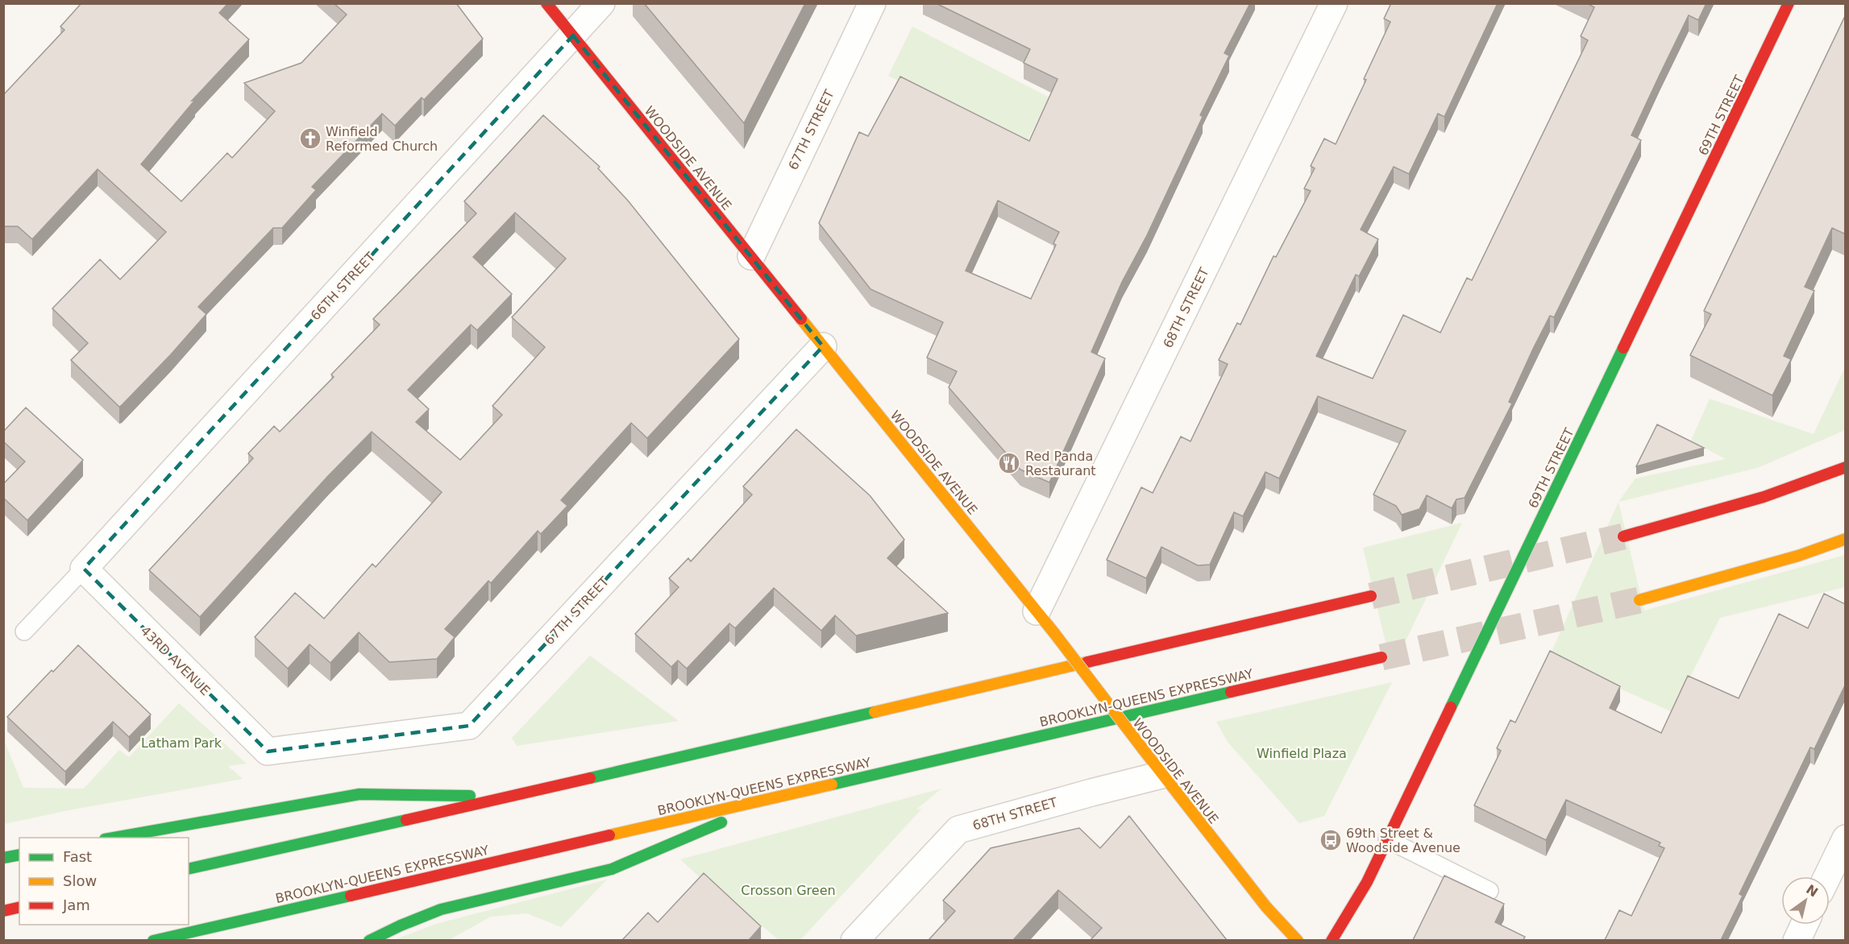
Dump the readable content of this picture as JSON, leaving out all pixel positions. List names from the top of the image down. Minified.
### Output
{"streets":{"main road":["69TH STREET","WOODSIDE AVENUE","BROOKLYN-QUEENS EXPRESSWAY"],"street":["67TH STREET","66TH STREET","68TH STREET","43RD AVENUE"]},"crossings":[["67TH STREET","WOODSIDE AVENUE"],["67TH STREET","43RD AVENUE"],["WOODSIDE AVENUE","66TH STREET"],["WOODSIDE AVENUE","68TH STREET"],["66TH STREET","43RD AVENUE"]],"parks":["Latham Park","Winfield Plaza","Crosson Green"],"places":{"church":["Winfield Reformed Church"],"restaurant":["Red Panda Restaurant"],"bus stop":["69th Street & Woodside Avenue"]},"legend":["Fast","Slow","Jam"],"north":"top right"}
